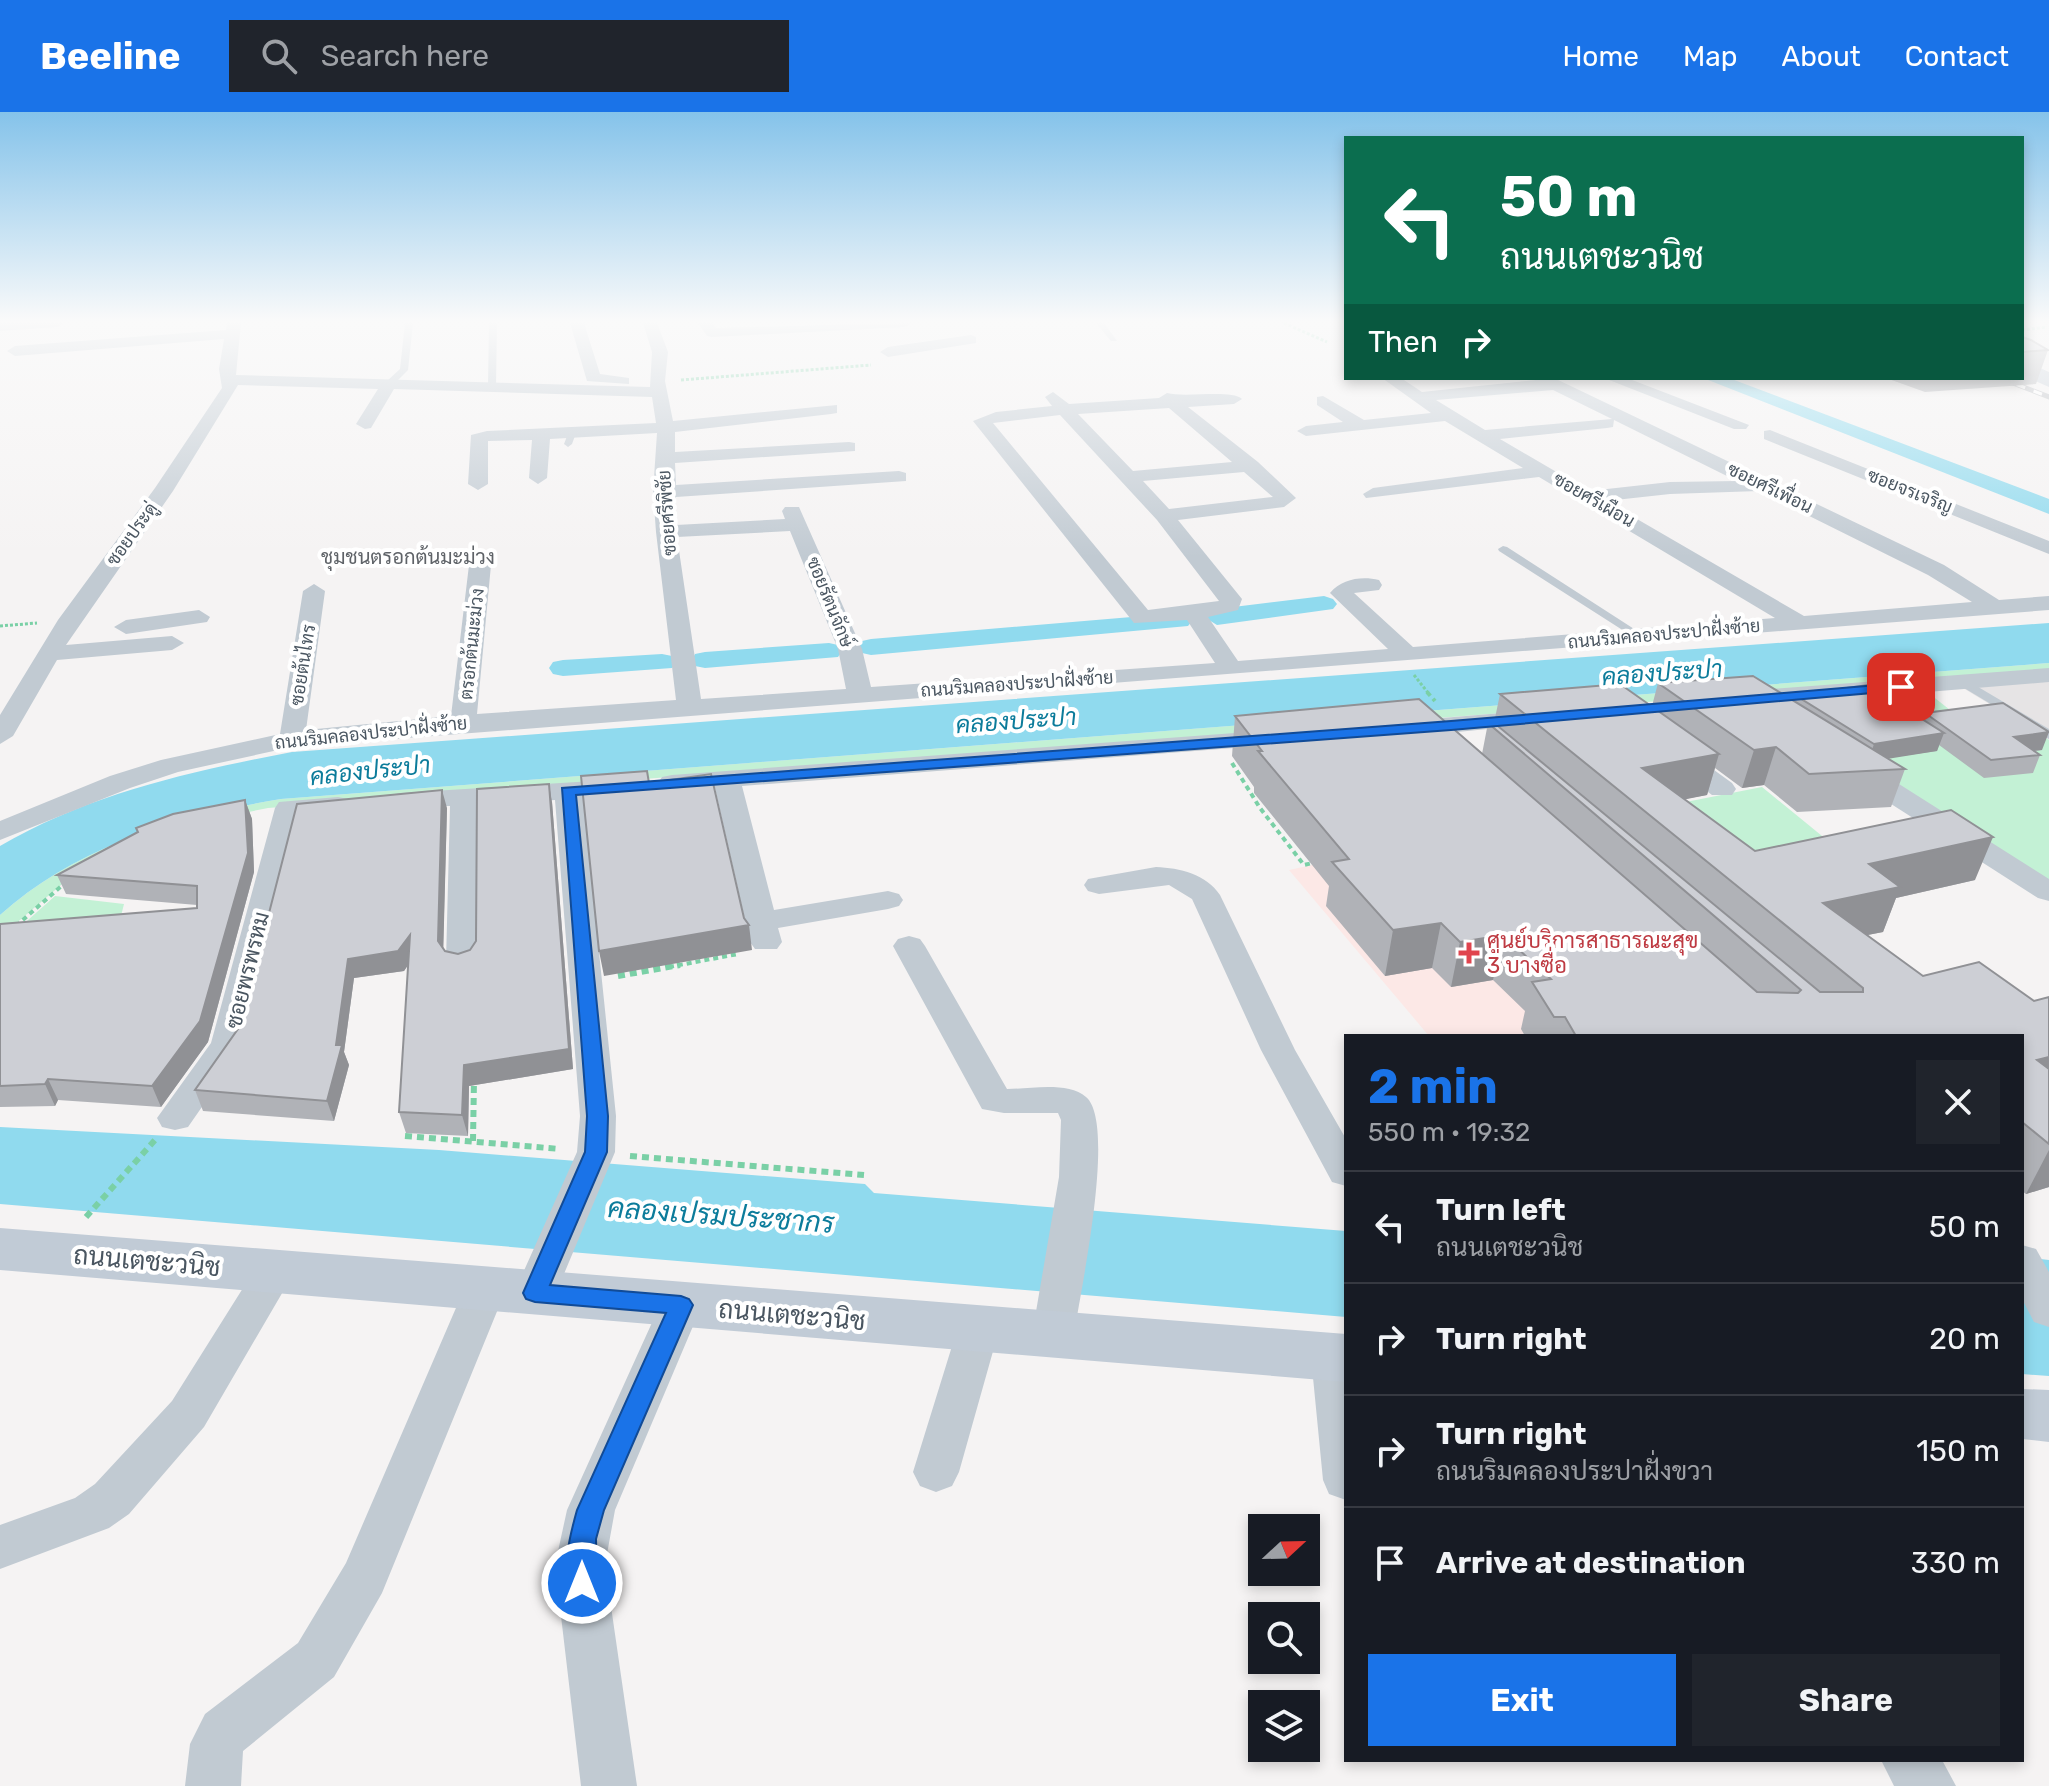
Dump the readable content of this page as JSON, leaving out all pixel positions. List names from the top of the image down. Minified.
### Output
{"streets":{"main road":["ถนนเตชะวนิช"],"street":["ซอยศรีเพื่อน","ซอยจรเจริญ","ซอยศรีเผือน","ซอยศรีพิชัย","ซอยประดู่","ซอยรัตนจักษ์","ถนนริมคลองประปาฝั่งซ้าย","ตรอกต้นมะม่วง","ซอยต้นไทร","ซอยพรพรหม"]},"crossings":[["ซอยศรีเพื่อน","ถนนริมคลองประปาฝั่งซ้าย"],["ซอยศรีเผือน","ถนนริมคลองประปาฝั่งซ้าย"],["ซอยศรีพิชัย","ซอยรัตนจักษ์"],["ซอยศรีพิชัย","ถนนริมคลองประปาฝั่งซ้าย"],["ซอยรัตนจักษ์","ถนนริมคลองประปาฝั่งซ้าย"],["ถนนริมคลองประปาฝั่งซ้าย","ตรอกต้นมะม่วง"],["ถนนริมคลองประปาฝั่งซ้าย","ซอยต้นไทร"]],"districts":["ชุมชนตรอกต้นมะม่วง"],"water":["คลองประปา","คลองเปรมประชากร"],"places":{"health":["ศูนย์บริการสาธารณะสุข 3 บางซื่อ"]},"north":"right","page":{"header":"Beeline","search":"Search here","nav":["Home","Map","About","Contact"],"turn":["50 m","ถนนเตชะวนิช"],"then":"Then","heading":["2 min","550 m · 19:32"],"list":[{"name":"Turn left","note":"ถนนเตชะวนิช","value":"50 m"},{"name":"Turn right","value":"20 m"},{"name":"Turn right","note":"ถนนริมคลองประปาฝั่งขวา","value":"150 m"},{"name":"Arrive at destination","value":"330 m"}],"buttons":["Exit","Share"]}}
